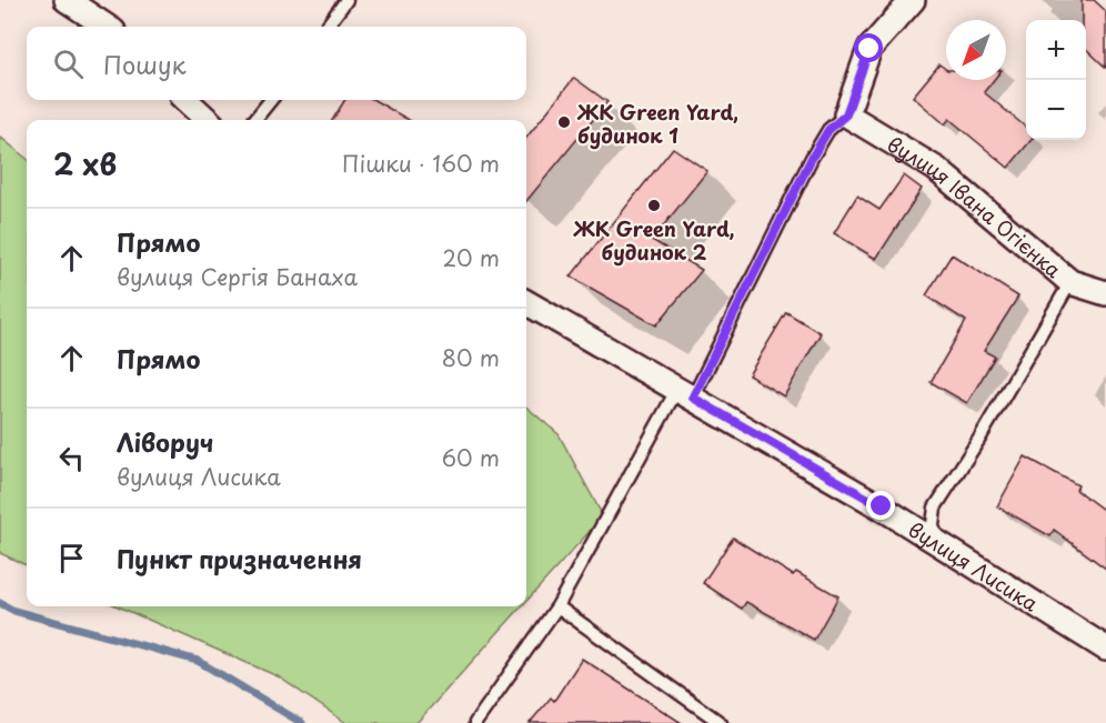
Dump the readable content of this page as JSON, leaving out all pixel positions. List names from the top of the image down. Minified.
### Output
{"streets":{"street":["вулиця Івана Огієнка","вулиця Лисика"]},"places":["ЖК Green Yard, будинок 1","ЖК Green Yard, будинок 2"],"north":"bottom left","page":{"map_buttons":["+","−"],"search":"Пошук","heading":["2 хв","Пішки · 160 m"],"list":[["Прямо","вулиця Сергія Банаха","20 m"],["Прямо","80 m"],["Ліворуч","вулиця Лисика","60 m"],"Пункт призначення"]}}
